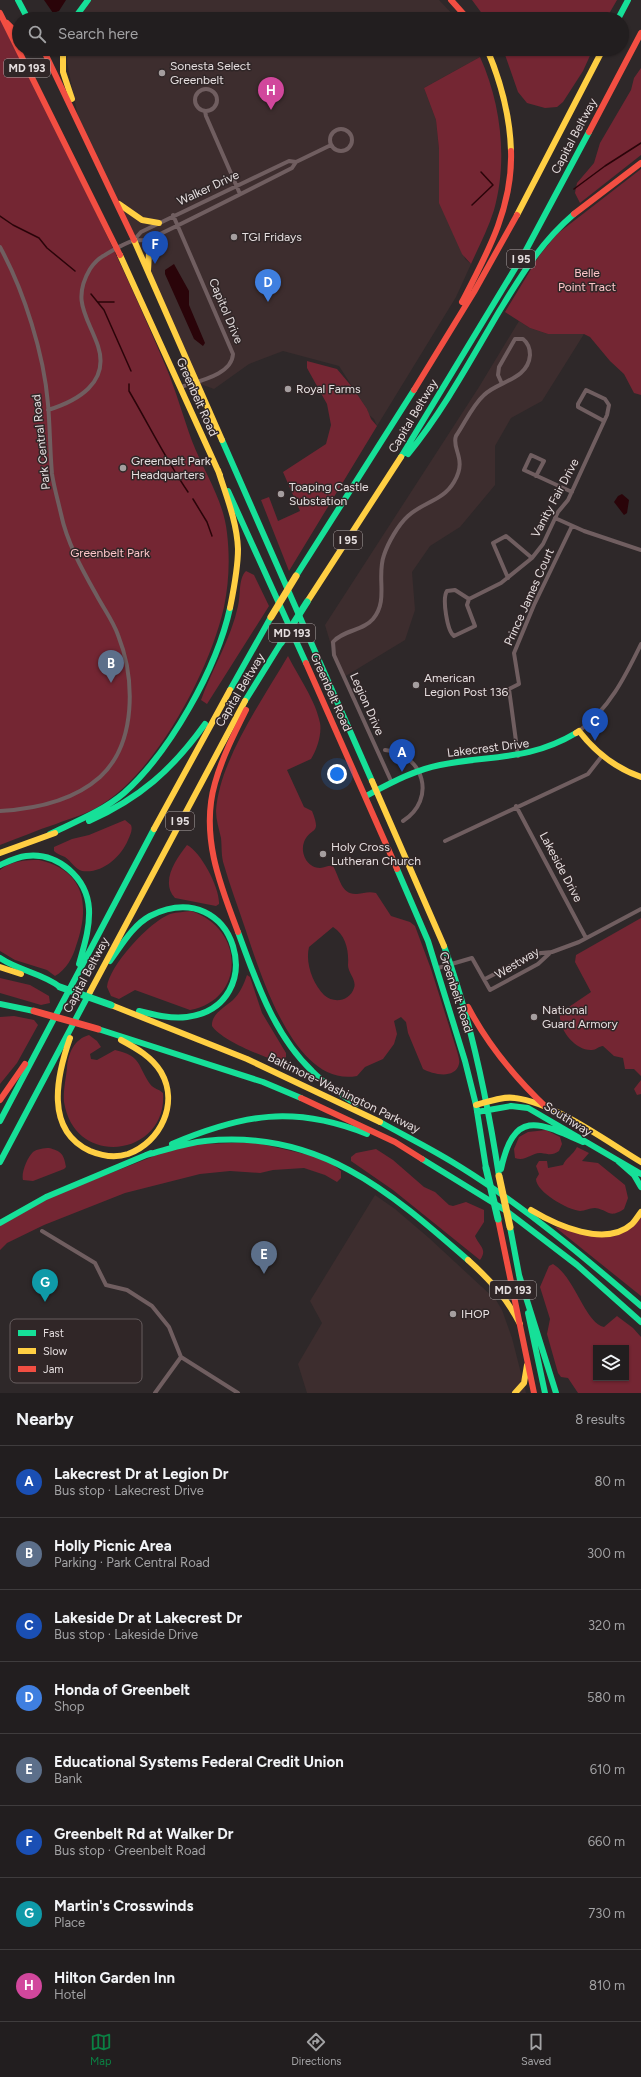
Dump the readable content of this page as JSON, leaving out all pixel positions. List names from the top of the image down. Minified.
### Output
{"streets":{"main road":["MD 193","Capital Beltway","I 95","Greenbelt Road","Lakecrest Drive","Baltimore-Washington Parkway","Southway"],"street":["Walker Drive","Capitol Drive","Park Central Road","Vanity Fair Drive","Prince James Court","Legion Drive","Lakeside Drive","Westway"]},"crossings":[["Walker Drive","Capitol Drive"],["Walker Drive","Greenbelt Road"],["Walker Drive","Park Central Road"],["Capitol Drive","Greenbelt Road"],["Greenbelt Road","Lakecrest Drive"],["Greenbelt Road","Southway"],["Prince James Court","Lakecrest Drive"],["Legion Drive","Lakecrest Drive"]],"parks":["Belle Point Tract","Greenbelt Park"],"places":["Sonesta Select Greenbelt","TGI Fridays","Royal Farms","Greenbelt Park Headquarters","Toaping Castle Substation","American Legion Post 136","Holy Cross Lutheran Church","National Guard Armory","IHOP"],"legend":["Fast","Slow","Jam"],"page":{"search":"Search here","pins":["H","F","D","B","C","A","E","G"],"heading":["Nearby","8 results"],"list":[{"mark":"A","name":"Lakecrest Dr at Legion Dr","note":"Bus stop · Lakecrest Drive","value":"80 m"},{"mark":"B","name":"Holly Picnic Area","note":"Parking · Park Central Road","value":"300 m"},{"mark":"C","name":"Lakeside Dr at Lakecrest Dr","note":"Bus stop · Lakeside Drive","value":"320 m"},{"mark":"D","name":"Honda of Greenbelt","note":"Shop","value":"580 m"},{"mark":"E","name":"Educational Systems Federal Credit Union","note":"Bank","value":"610 m"},{"mark":"F","name":"Greenbelt Rd at Walker Dr","note":"Bus stop · Greenbelt Road","value":"660 m"},{"mark":"G","name":"Martin's Crosswinds","note":"Place","value":"730 m"},{"mark":"H","name":"Hilton Garden Inn","note":"Hotel","value":"810 m"}],"nav":["Map","Directions","Saved"]}}
